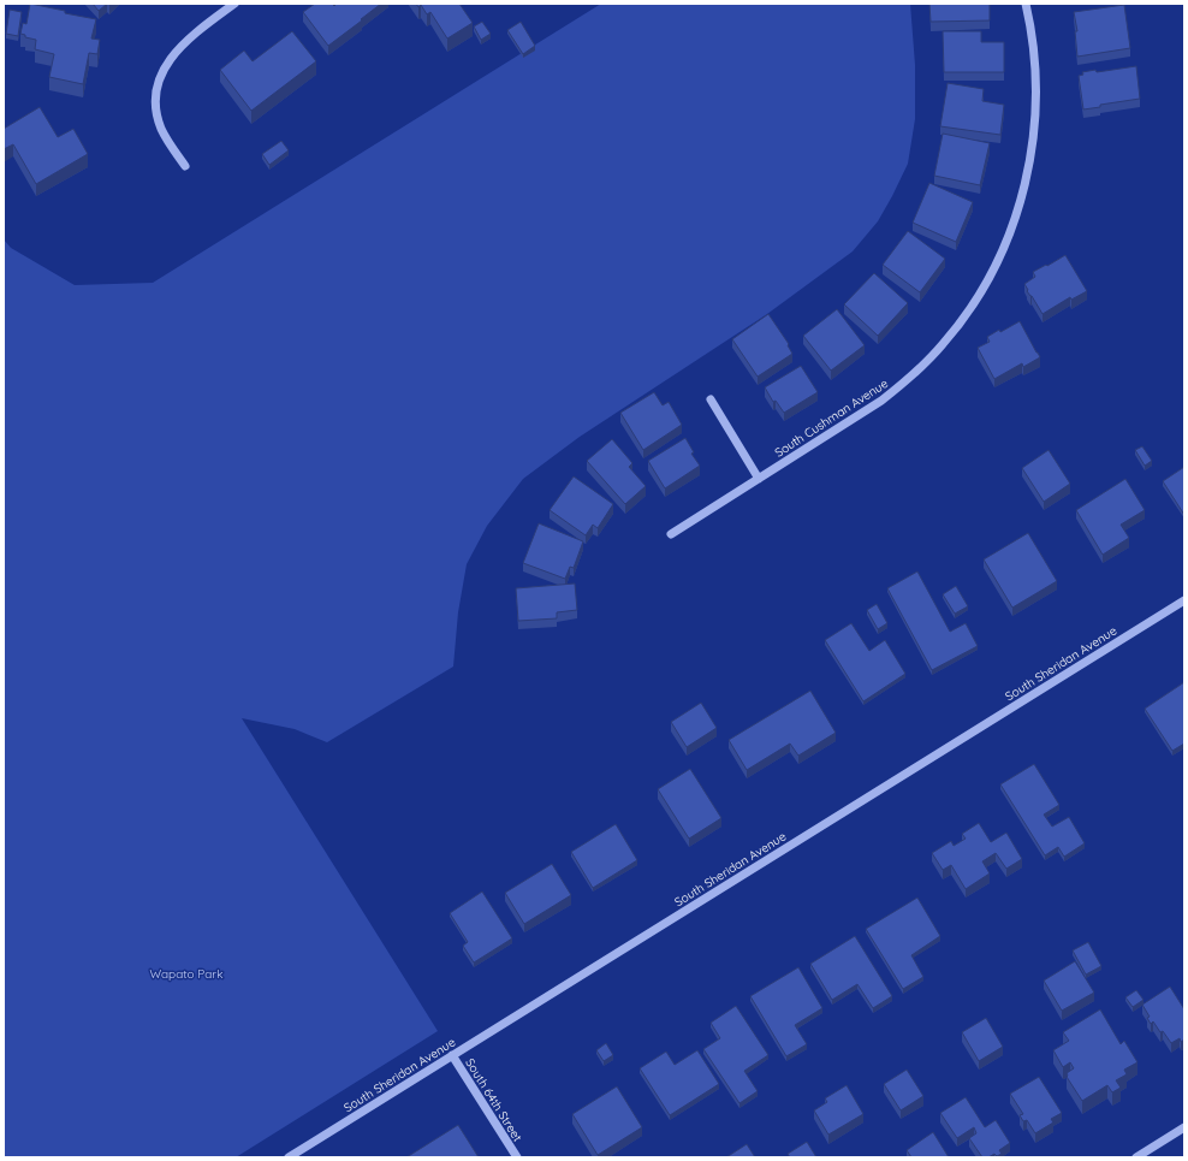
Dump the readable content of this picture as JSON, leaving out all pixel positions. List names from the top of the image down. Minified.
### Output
{"streets":{"street":["South Cushman Avenue","South Sheridan Avenue","South 64th Street"]},"crossings":[["South Sheridan Avenue","South 64th Street"]],"parks":["Wapato Park"]}
